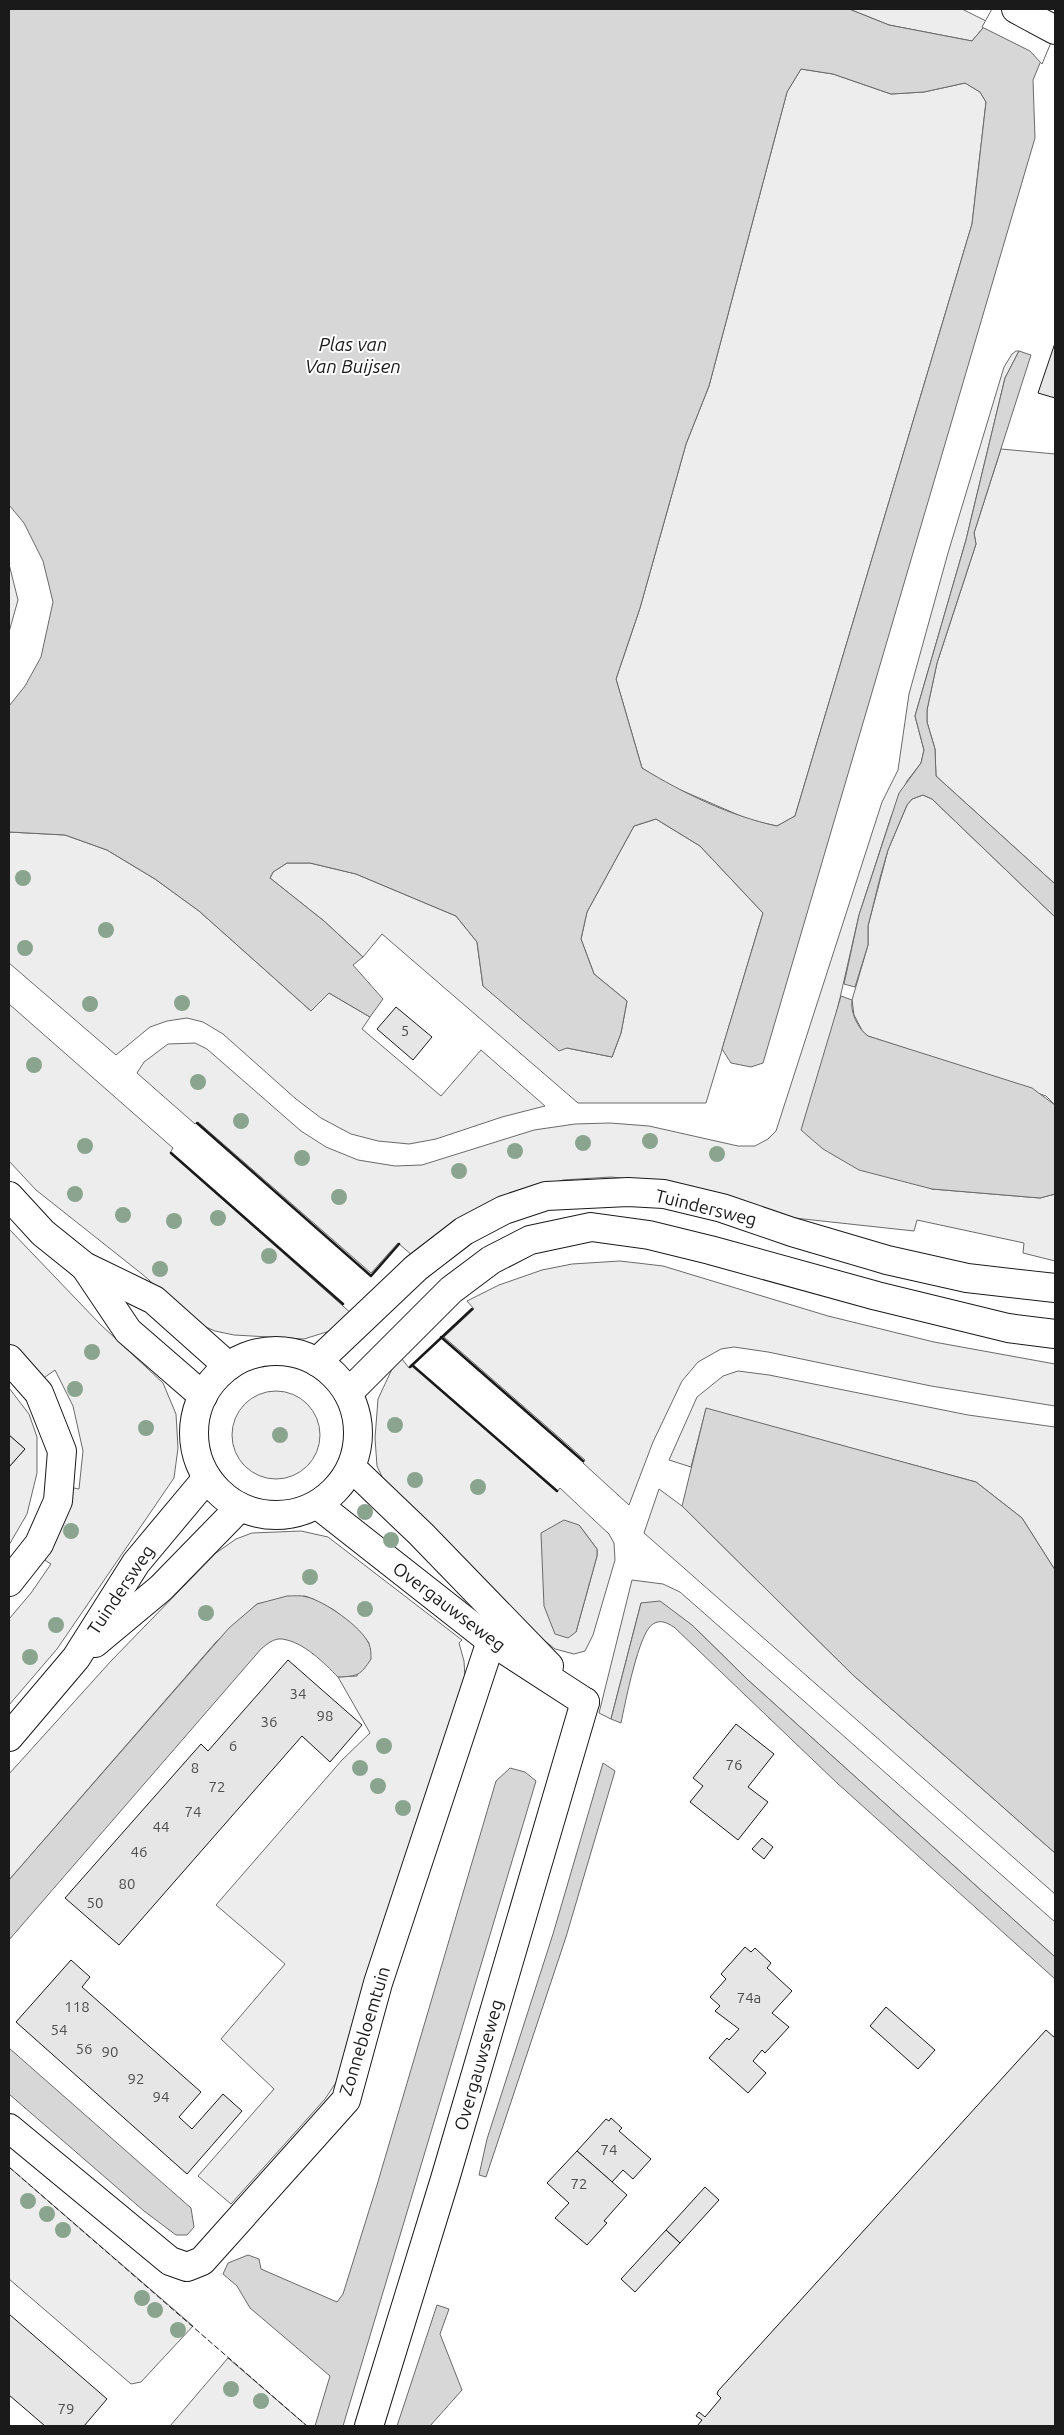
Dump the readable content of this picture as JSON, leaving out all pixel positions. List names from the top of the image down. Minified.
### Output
{"streets":{"street":["Tuindersweg","Overgauwseweg","Zonnebloemtuin"]},"crossings":[["Tuindersweg","Overgauwseweg"],["Overgauwseweg","Zonnebloemtuin"]],"water":["Plas van Van Buijsen"],"house_numbers":["5","34","98","36","6","76","8","72","74","44","46","80","50","74a","118","54","56","90","92","94","74","72","79"]}
